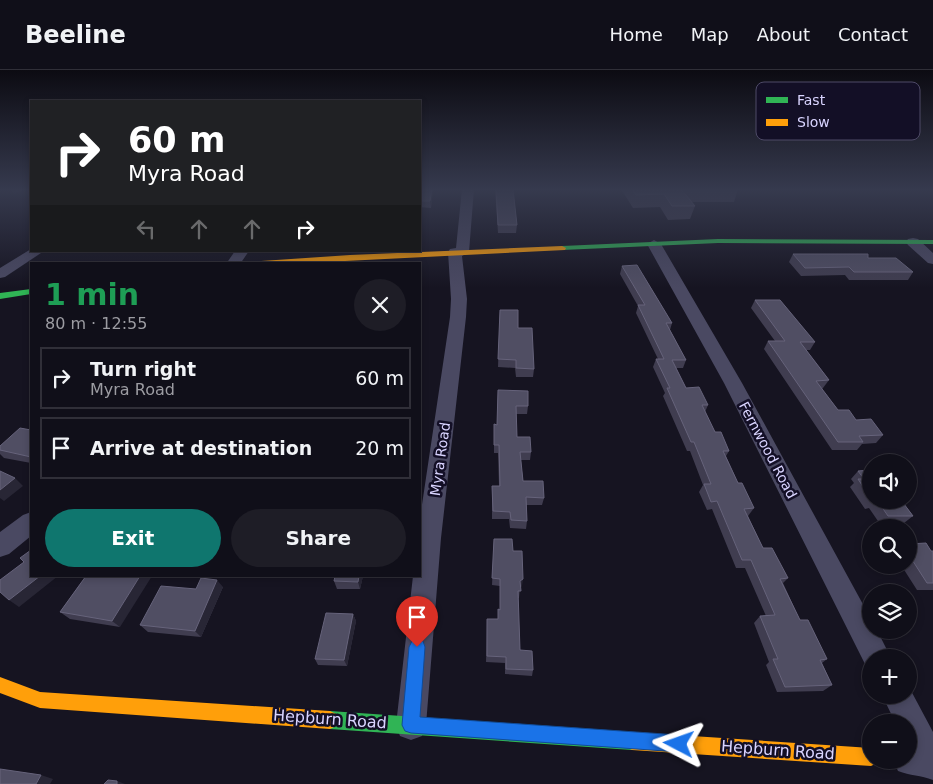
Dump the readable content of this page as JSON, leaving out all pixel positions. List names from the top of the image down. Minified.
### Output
{"streets":{"main road":["Hepburn Road"],"street":["Fernwood Road","Myra Road"]},"crossings":[["Myra Road","Hepburn Road"]],"legend":["Fast","Slow"],"page":{"header":"Beeline","nav":["Home","Map","About","Contact"],"turn":["60 m","Myra Road"],"heading":["1 min","80 m · 12:55"],"list":[{"name":"Turn right","note":"Myra Road","value":"60 m"},{"name":"Arrive at destination","value":"20 m"}],"map_buttons":["+","−"],"buttons":["Exit","Share"]}}
